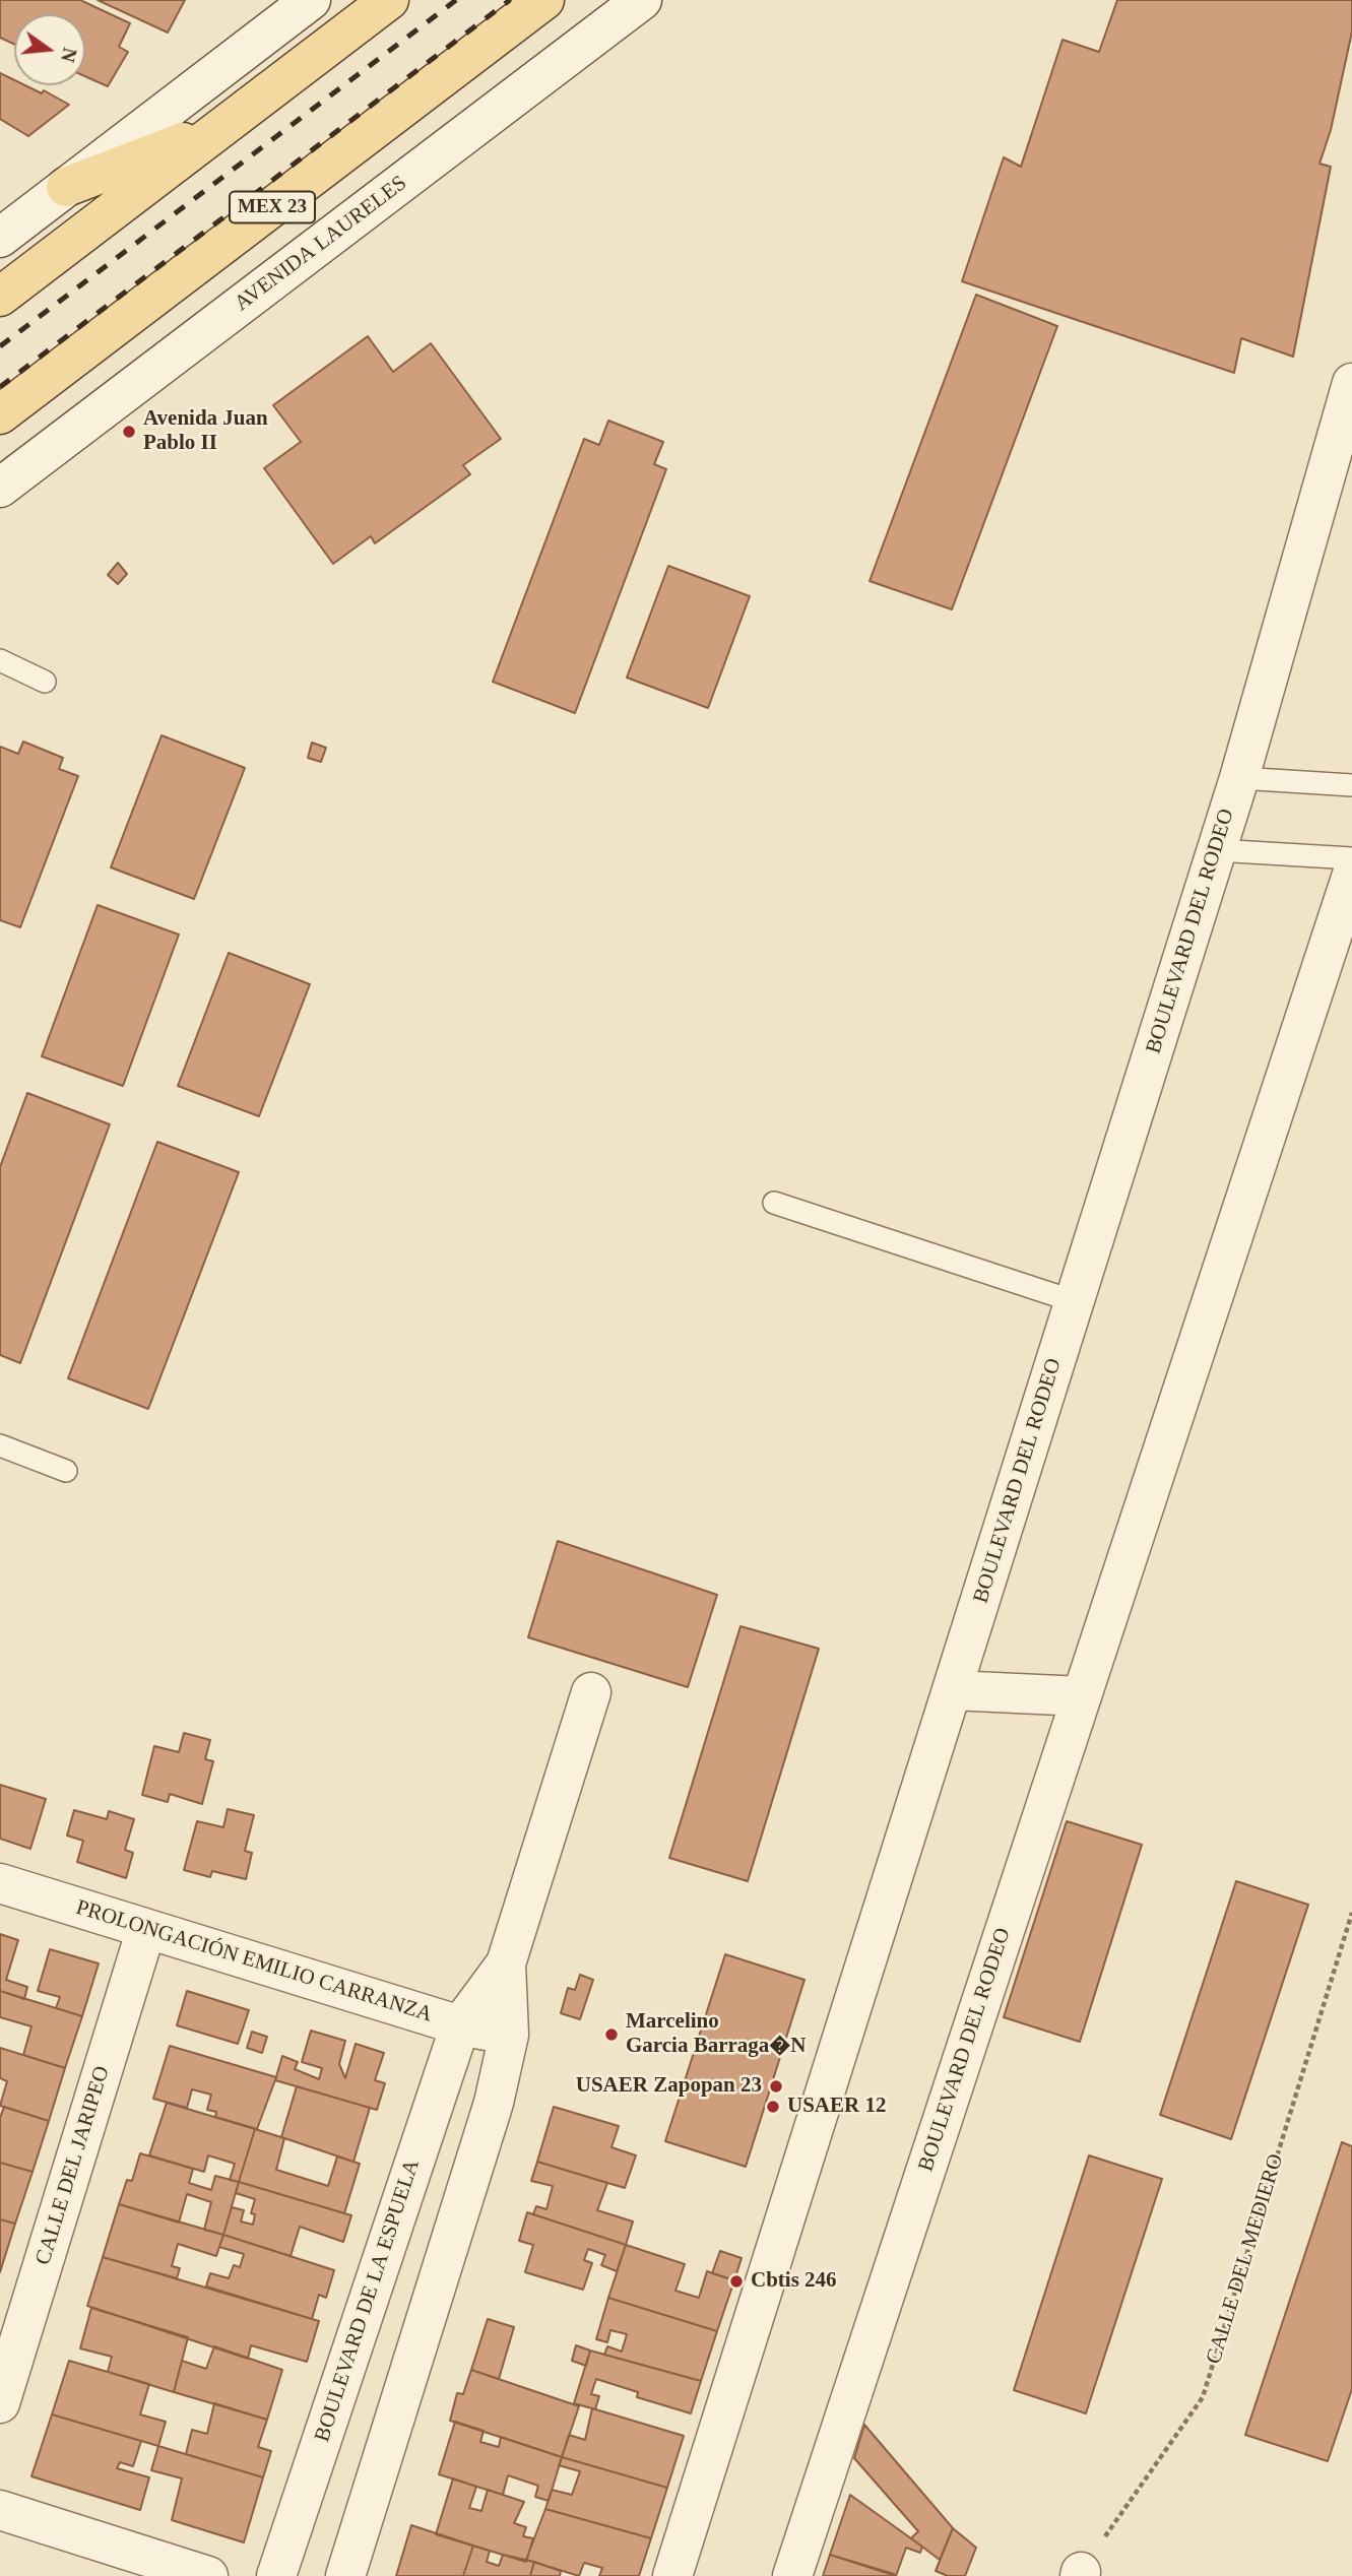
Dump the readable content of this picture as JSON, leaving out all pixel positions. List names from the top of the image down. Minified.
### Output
{"streets":{"main road":["MEX 23"],"street":["AVENIDA LAURELES","BOULEVARD DEL RODEO","PROLONGACIÓN EMILIO CARRANZA","CALLE DEL JARIPEO","BOULEVARD DE LA ESPUELA"],"path":["CALLE DEL MEDIERO"]},"crossings":[["PROLONGACIÓN EMILIO CARRANZA","CALLE DEL JARIPEO"],["PROLONGACIÓN EMILIO CARRANZA","BOULEVARD DE LA ESPUELA"]],"places":["Avenida Juan Pablo II","Marcelino Garcia Barraga�N","USAER Zapopan 23","USAER 12","Cbtis 246"],"north":"right"}
